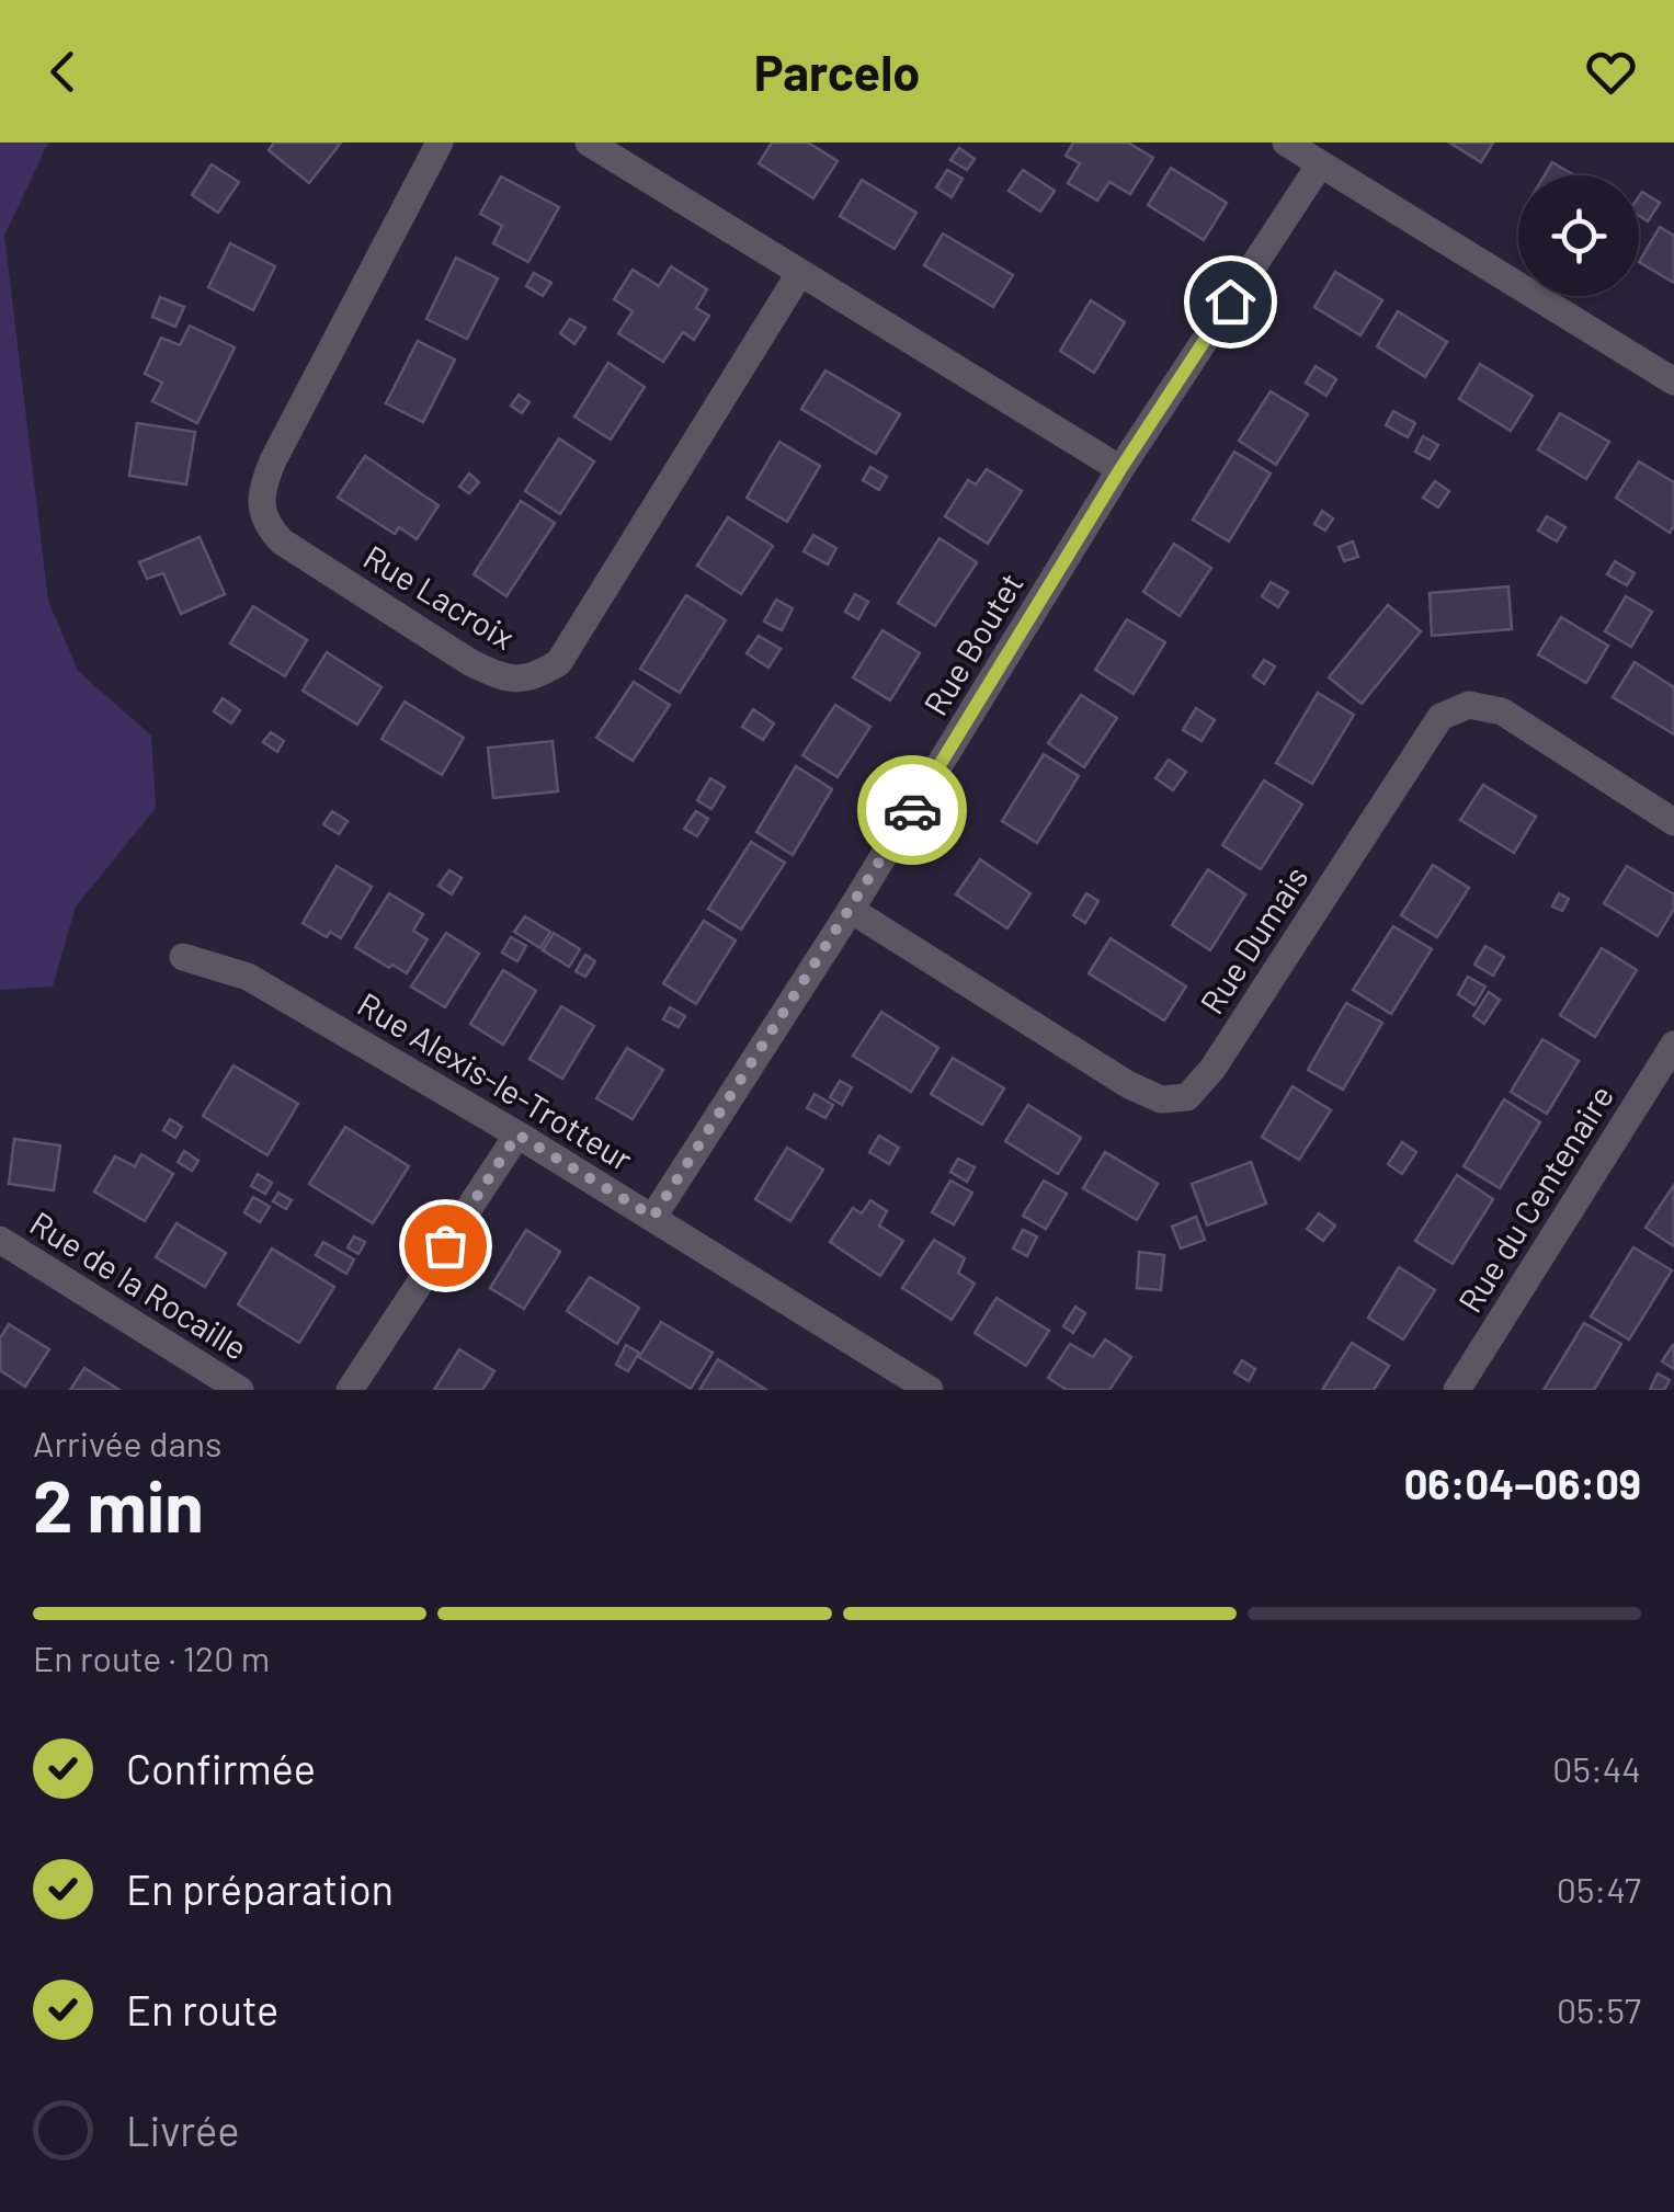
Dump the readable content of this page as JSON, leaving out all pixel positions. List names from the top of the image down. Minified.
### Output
{"streets":{"street":["Rue Lacroix","Rue Boutet","Rue Dumais","Rue Alexis-le-Trotteur","Rue du Centenaire","Rue de la Rocaille"]},"crossings":[["Rue Boutet","Rue Dumais"],["Rue Boutet","Rue Alexis-le-Trotteur"]],"page":{"header":"Parcelo","heading":["2 min","Arrivée dans","06:04–06:09"],"bar":"En route · 120 m","list":[["Confirmée","05:44"],["En préparation","05:47"],["En route","05:57"],"Livrée"]}}
